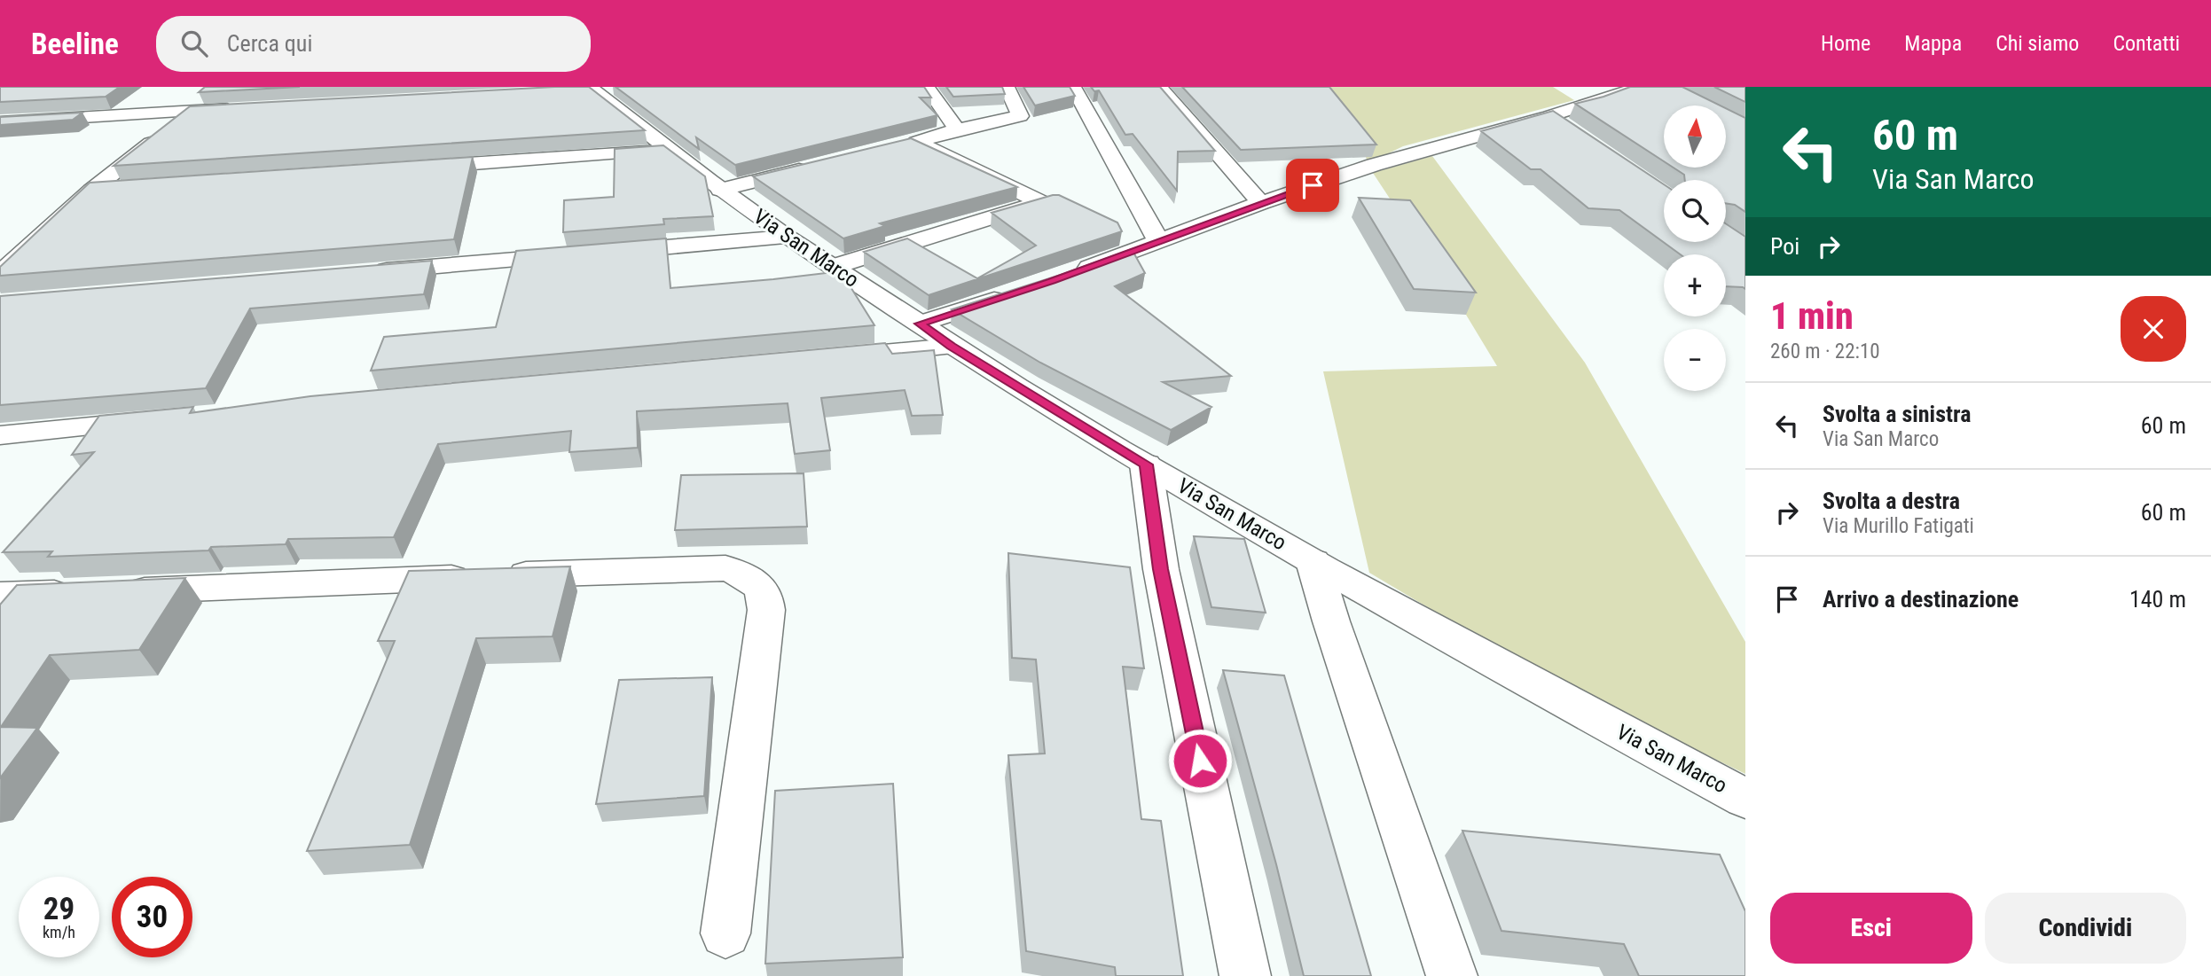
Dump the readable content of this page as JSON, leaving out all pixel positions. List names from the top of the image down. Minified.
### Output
{"streets":{"street":["Via San Marco"]},"north":"top","page":{"header":"Beeline","search":"Cerca qui","nav":["Home","Mappa","Chi siamo","Contatti"],"turn":["60 m","Via San Marco"],"map_buttons":["+","−"],"then":"Poi","heading":["1 min","260 m · 22:10"],"list":[{"name":"Svolta a sinistra","note":"Via San Marco","value":"60 m"},{"name":"Svolta a destra","note":"Via Murillo Fatigati","value":"60 m"},{"name":"Arrivo a destinazione","value":"140 m"}],"speed":"29 km/h","limit":"30","buttons":["Esci","Condividi"]}}
